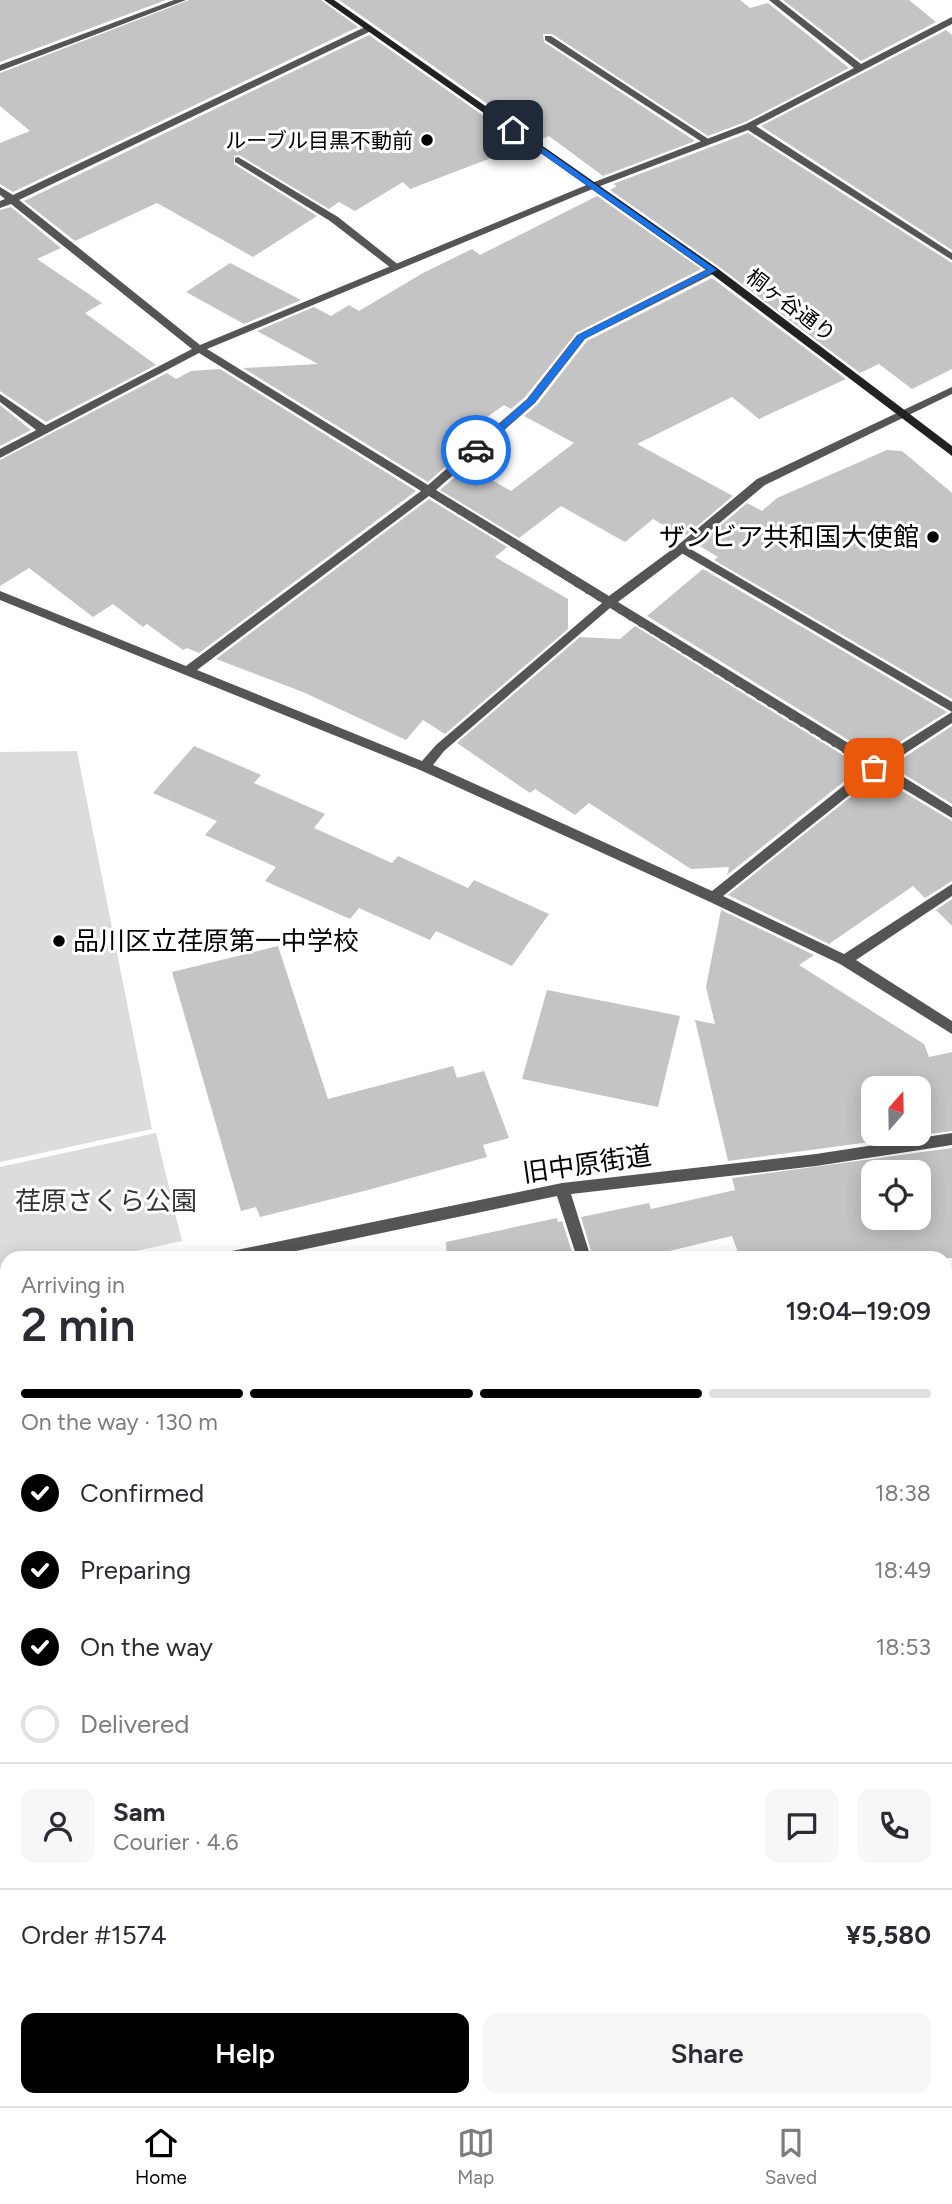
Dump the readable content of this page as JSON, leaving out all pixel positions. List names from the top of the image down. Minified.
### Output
{"streets":{"street":["桐ヶ谷通り","旧中原街道"]},"parks":["荏原さくら公園"],"places":["ルーブル目黒不動前","ザンビア共和国大使館","品川区立荏原第一中学校"],"north":"top","page":{"heading":["2 min","Arriving in","19:04–19:09"],"panel":["Sam","Courier · 4.6","Order #1574","¥5,580"],"bar":"On the way · 130 m","list":[["Confirmed","18:38"],["Preparing","18:49"],["On the way","18:53"],"Delivered"],"buttons":["Help","Share"],"tabs":["Home","Map","Saved"]}}
